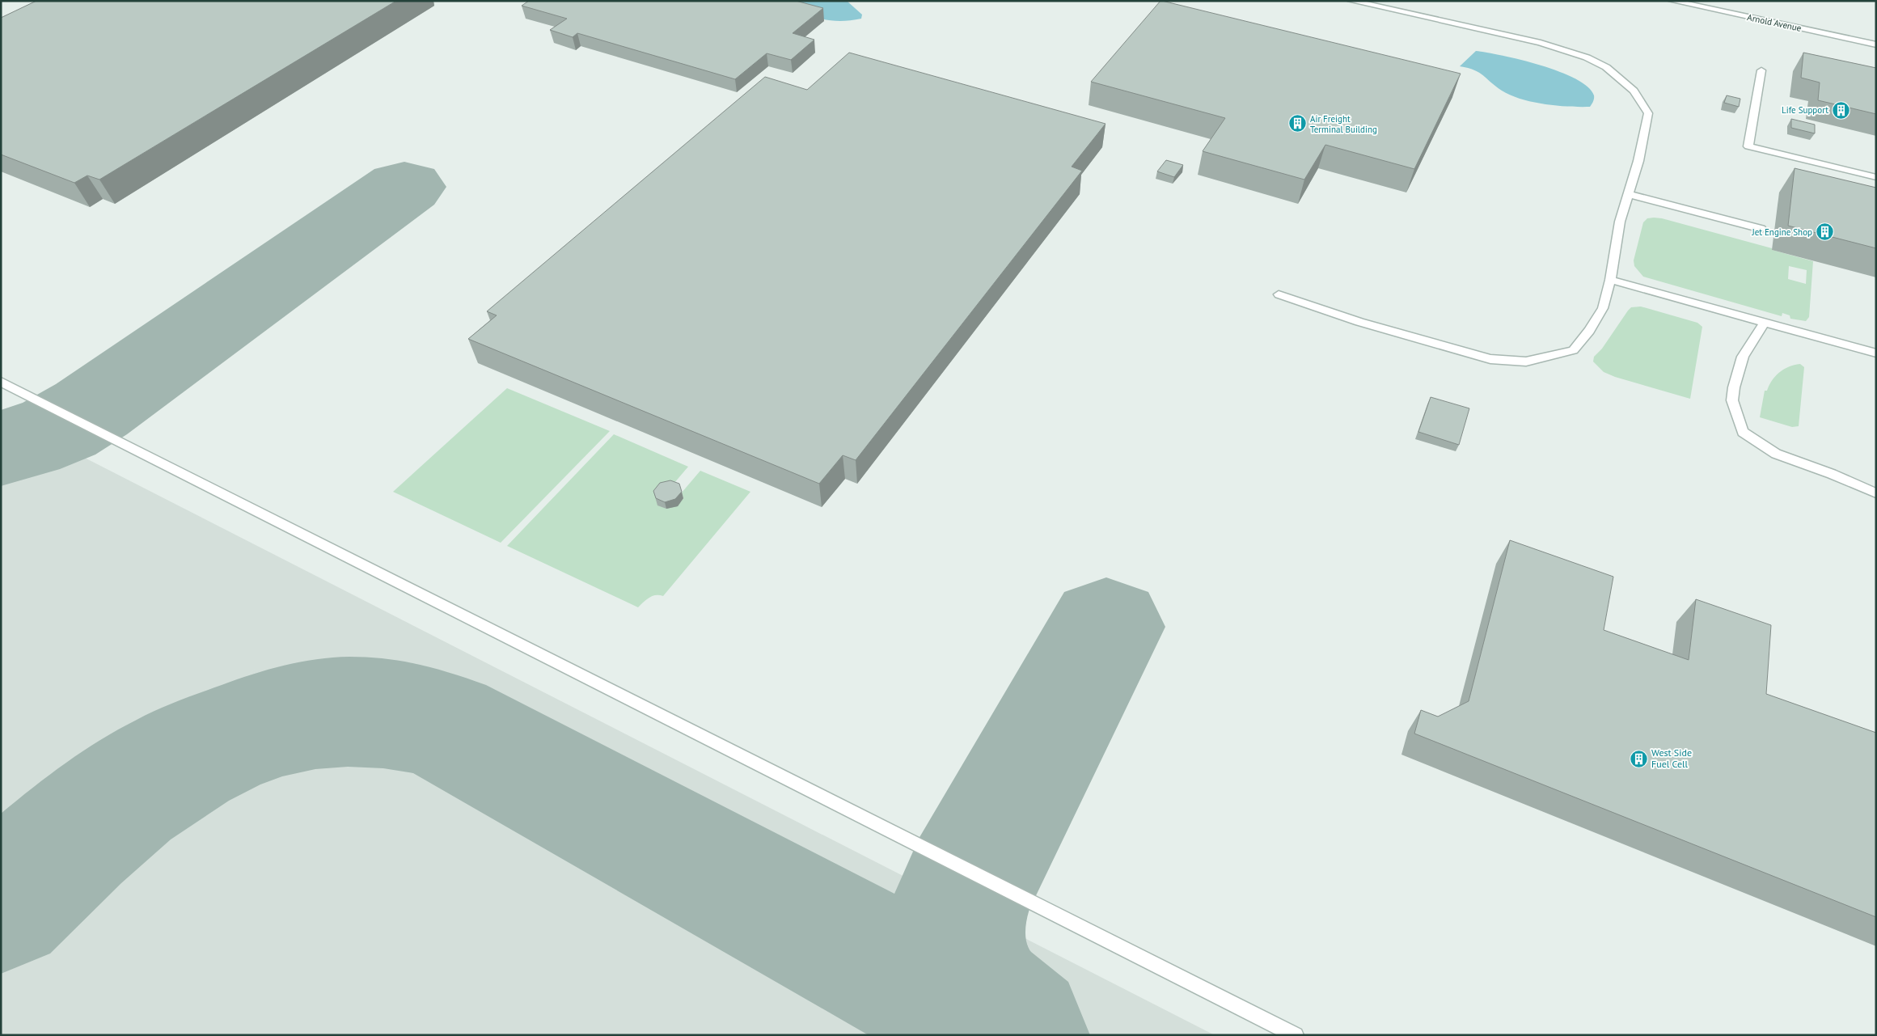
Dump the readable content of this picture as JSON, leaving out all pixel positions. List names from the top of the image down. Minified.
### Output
{"streets":{"street":["Arnold Avenue"]},"places":{"building":["Life Support","Air Freight Terminal Building","Jet Engine Shop","West Side Fuel Cell"]}}
